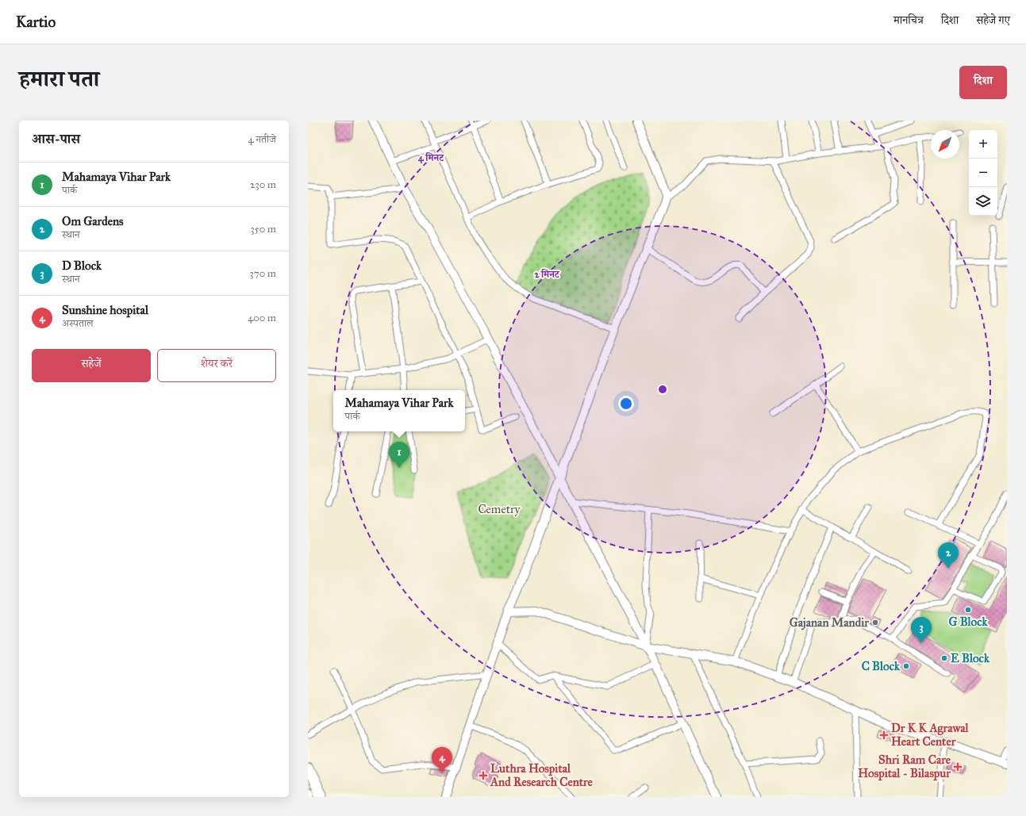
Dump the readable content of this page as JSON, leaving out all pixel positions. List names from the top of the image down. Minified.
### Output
{"parks":["Cemetry"],"places":{"other":["G Block","Gajanan Mandir","E Block","C Block"],"health":["Dr K K Agrawal Heart Center","Shri Ram Care Hospital - Bilaspur","Luthra Hospital And Research Centre"]},"north":"bottom left","page":{"header":"Kartio","nav":["मानचित्र","दिशा","सहेजे गए"],"title":"हमारा पता","buttons":["दिशा",["सहेजें","शेयर करें"]],"heading":["आस-पास","4 नतीजे"],"map_buttons":["+","−"],"list":[{"mark":"1","name":"Mahamaya Vihar Park","note":"पार्क","value":"230 m"},{"mark":"2","name":"Om Gardens","note":"स्थान","value":"350 m"},{"mark":"3","name":"D Block","note":"स्थान","value":"370 m"},{"mark":"4","name":"Sunshine hospital","note":"अस्पताल","value":"400 m"}],"popup":["Mahamaya Vihar Park","पार्क"],"pins":["1","2","3","4"]},"rings":["4 मिनट","2 मिनट"]}
